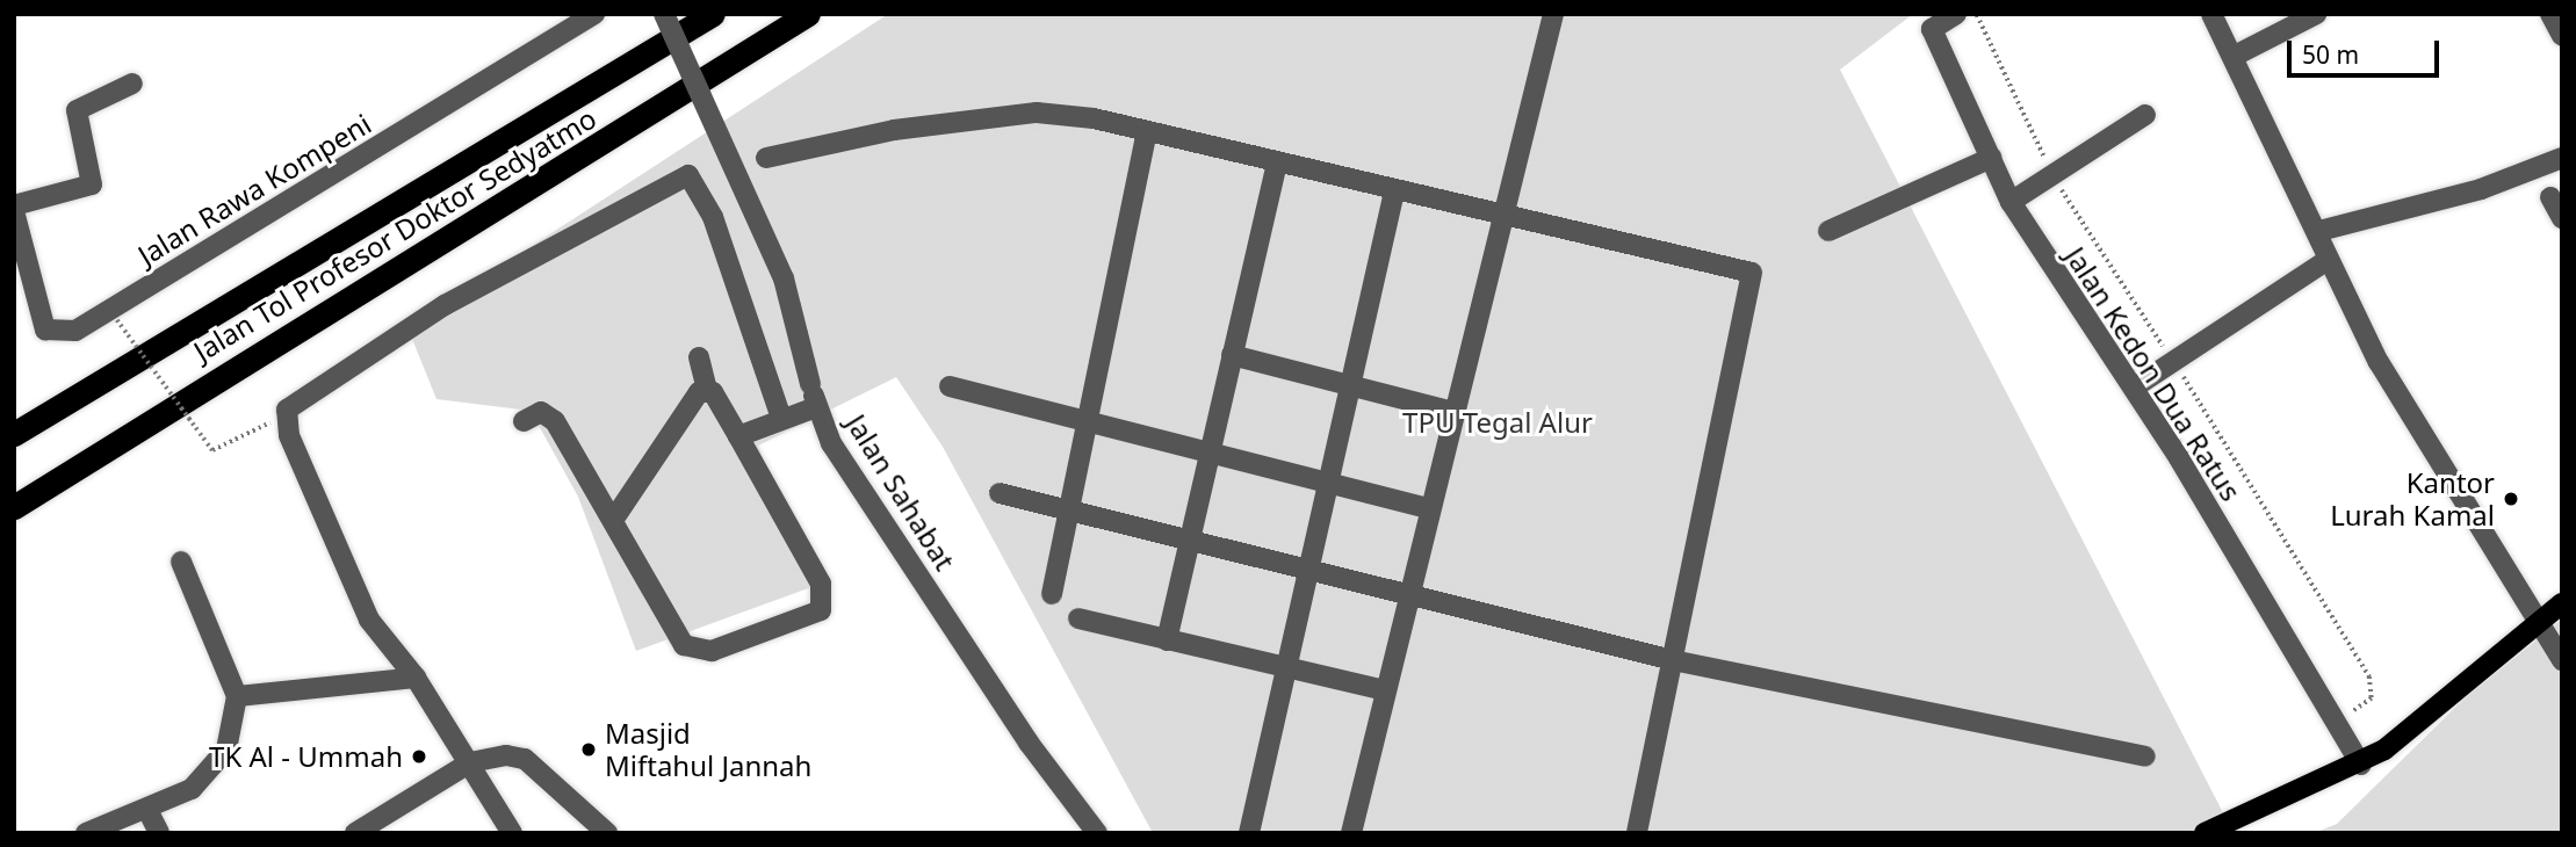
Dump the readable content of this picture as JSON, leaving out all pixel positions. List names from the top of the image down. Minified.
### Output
{"streets":{"highway":["Jalan Tol Profesor Doktor Sedyatmo"],"street":["Jalan Rawa Kompeni","Jalan Kedon Dua Ratus","Jalan Sahabat"]},"parks":["TPU Tegal Alur"],"places":["Kantor Lurah Kamal","Masjid Miftahul Jannah","TK Al - Ummah"],"scale_bar":"50 m"}
